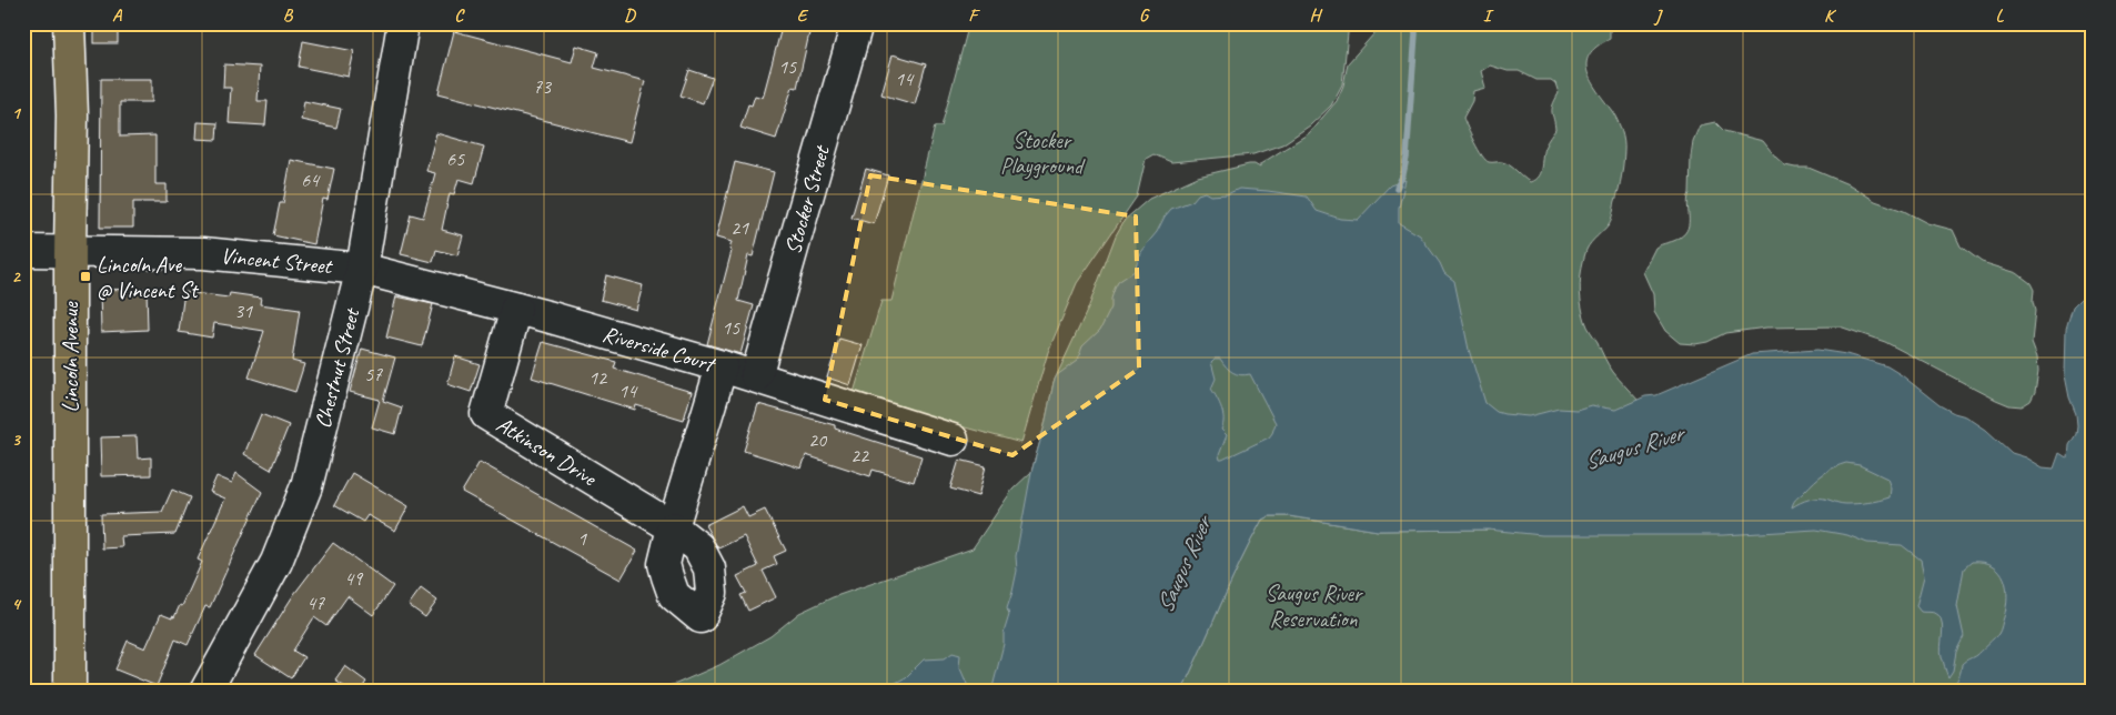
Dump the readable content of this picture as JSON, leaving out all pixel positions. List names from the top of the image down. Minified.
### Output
{"streets":{"main road":["Lincoln Avenue"],"street":["Stocker Street","Vincent Street","Riverside Court","Chestnut Street","Atkinson Drive"]},"crossings":[["Stocker Street","Riverside Court"],["Vincent Street","Riverside Court"],["Vincent Street","Lincoln Avenue"],["Vincent Street","Chestnut Street"],["Riverside Court","Chestnut Street"],["Riverside Court","Atkinson Drive"]],"water":["Saugus River"],"parks":["Stocker Playground","Saugus River Reservation"],"places":{"transit":["Lincoln Ave @ Vincent St"]},"house_numbers":["15","14","73","65","64","21","31","15","57","12","14","20","22","1","49","47"],"grid":{"columns":["A","B","C","D","E","F","G","H","I","J","K","L"],"rows":["1","2","3","4"]}}
